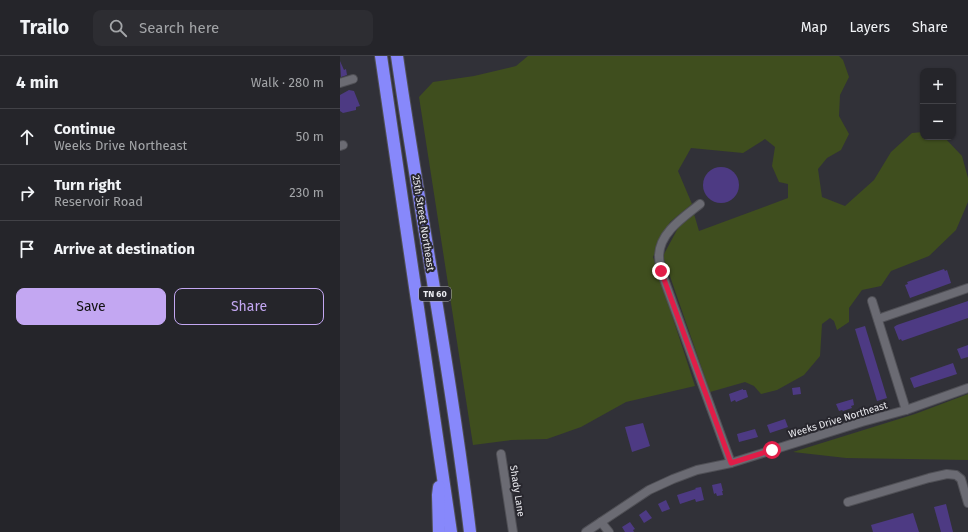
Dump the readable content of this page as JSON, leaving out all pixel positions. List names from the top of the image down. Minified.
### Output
{"streets":{"highway":["25th Street Northeast","TN 60"],"street":["Weeks Drive Northeast","Shady Lane"]},"page":{"header":"Trailo","search":"Search here","nav":["Map","Layers","Share"],"heading":["4 min","Walk · 280 m"],"map_buttons":["+","−"],"list":[["Continue","Weeks Drive Northeast","50 m"],["Turn right","Reservoir Road","230 m"],"Arrive at destination"],"buttons":["Save","Share"]}}
